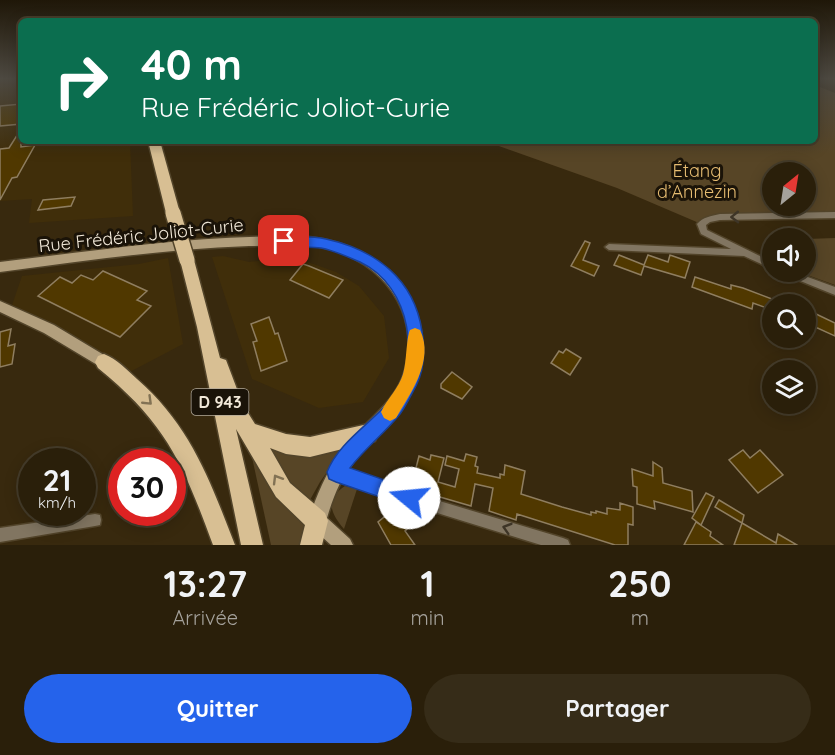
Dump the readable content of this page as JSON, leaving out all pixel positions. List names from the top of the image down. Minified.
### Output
{"streets":{"main road":["D 943"],"street":["Rue Frédéric Joliot-Curie"]},"parks":["Étang d’Annezin"],"north":"top right","page":{"turn":["40 m","Rue Frédéric Joliot-Curie"],"speed":"21 km/h","limit":"30","eta":["13:27","Arrivée","1","min","250","m"],"buttons":["Quitter","Partager"]}}
